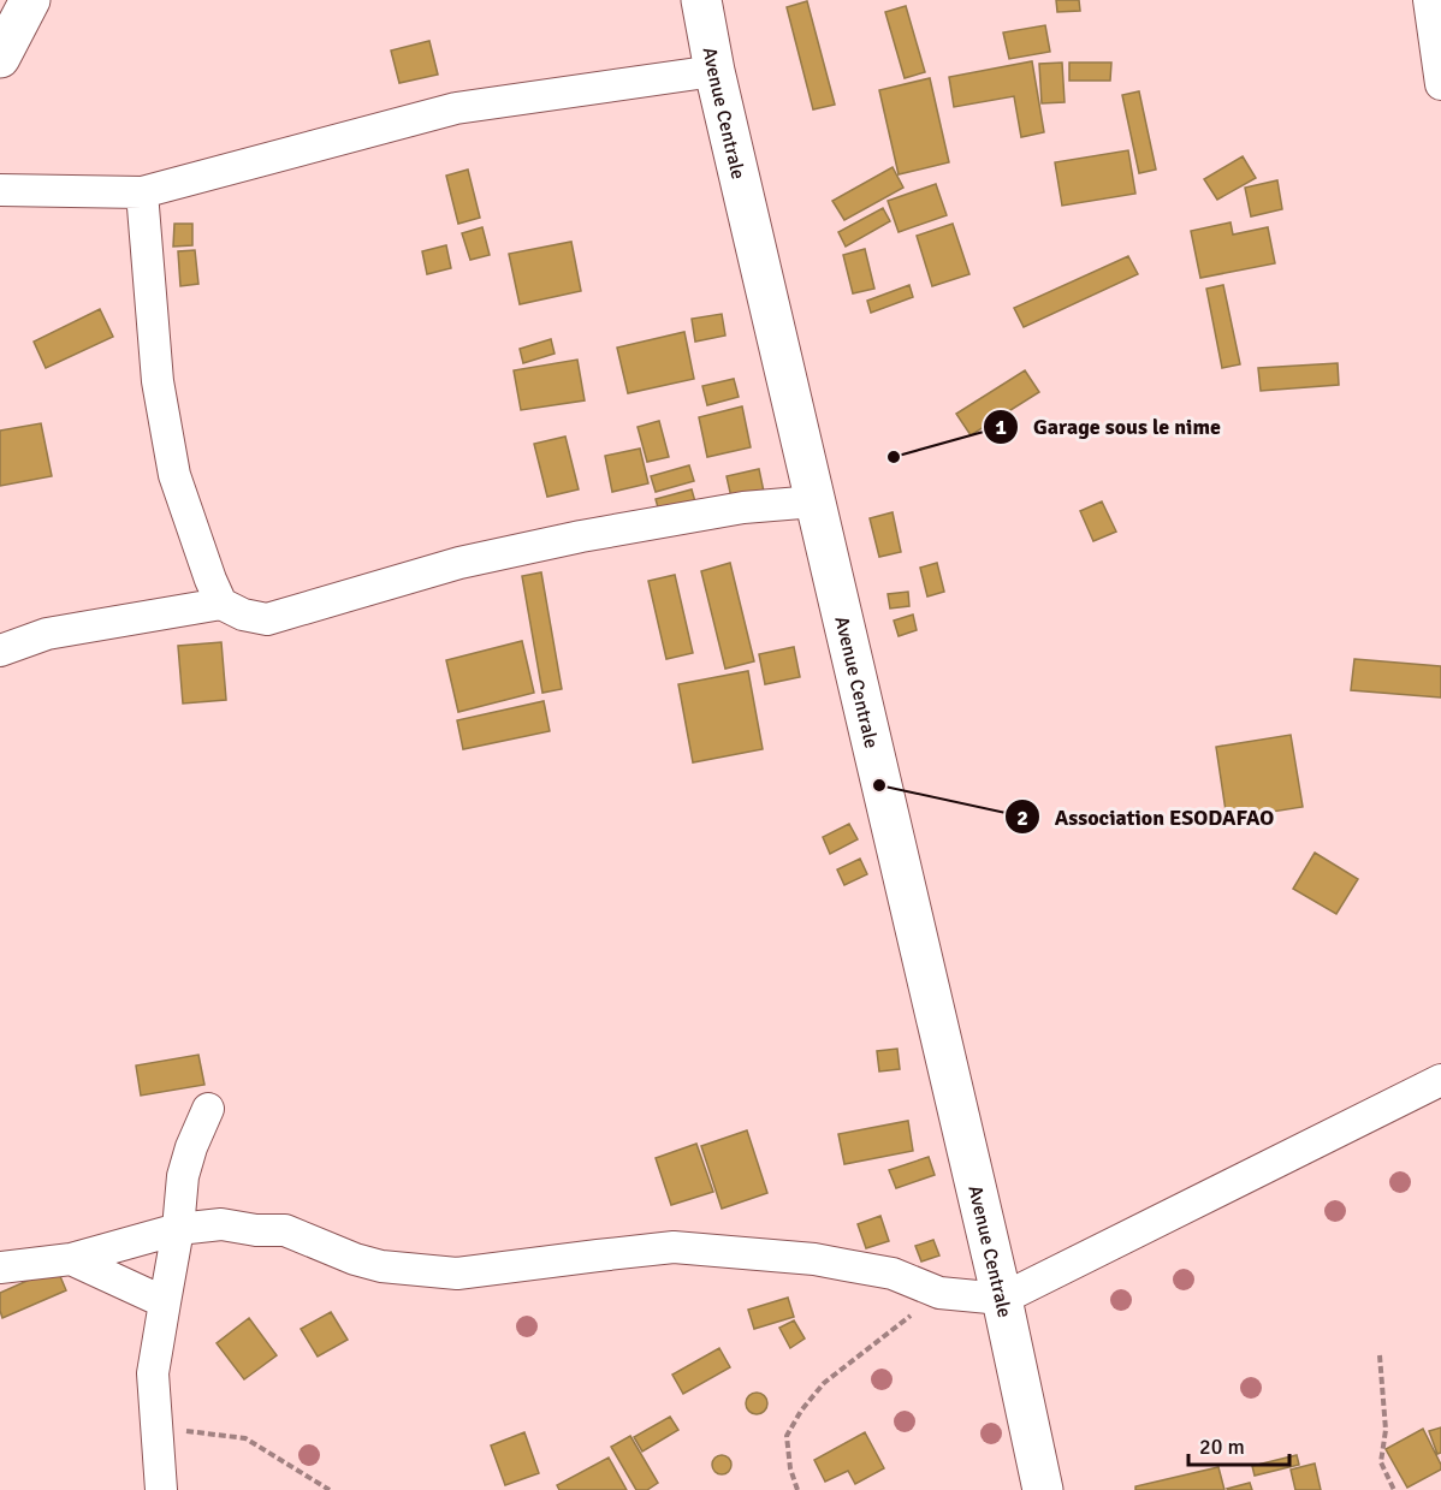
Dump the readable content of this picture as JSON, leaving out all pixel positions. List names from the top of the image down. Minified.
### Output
{"streets":{"main road":["Avenue Centrale"]},"places":["Garage sous le nime","Association ESODAFAO"],"scale_bar":"20 m"}
